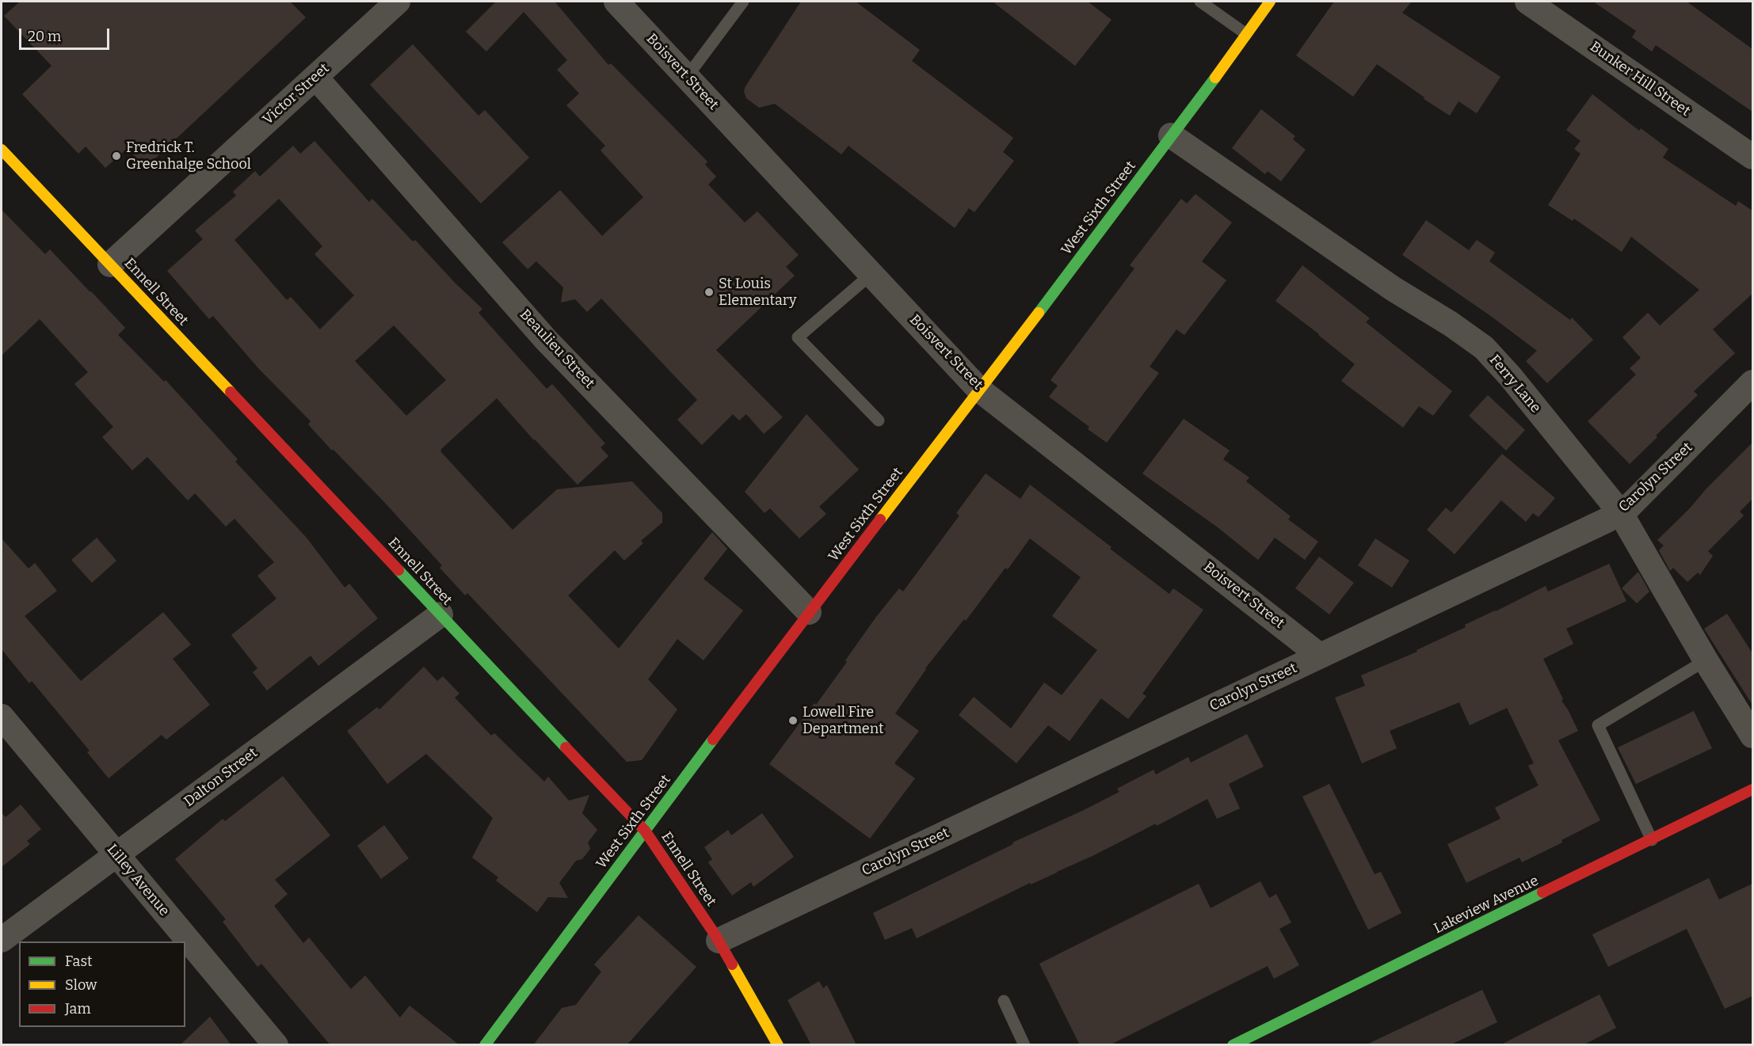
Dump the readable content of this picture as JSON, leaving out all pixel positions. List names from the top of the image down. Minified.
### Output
{"streets":{"main road":["West Sixth Street","Ennell Street","Lakeview Avenue"],"street":["Boisvert Street","Bunker Hill Street","Victor Street","Beaulieu Street","Ferry Lane","Carolyn Street","Dalton Street","Lilley Avenue"]},"crossings":[["Boisvert Street","West Sixth Street"],["Boisvert Street","Carolyn Street"],["Victor Street","Ennell Street"],["Victor Street","Beaulieu Street"],["West Sixth Street","Ennell Street"],["West Sixth Street","Beaulieu Street"],["West Sixth Street","Ferry Lane"],["Ennell Street","Carolyn Street"],["Ennell Street","Dalton Street"],["Ferry Lane","Carolyn Street"],["Dalton Street","Lilley Avenue"]],"places":["Fredrick T. Greenhalge School","St Louis Elementary","Lowell Fire Department"],"legend":["Fast","Slow","Jam"],"scale_bar":"20 m"}
